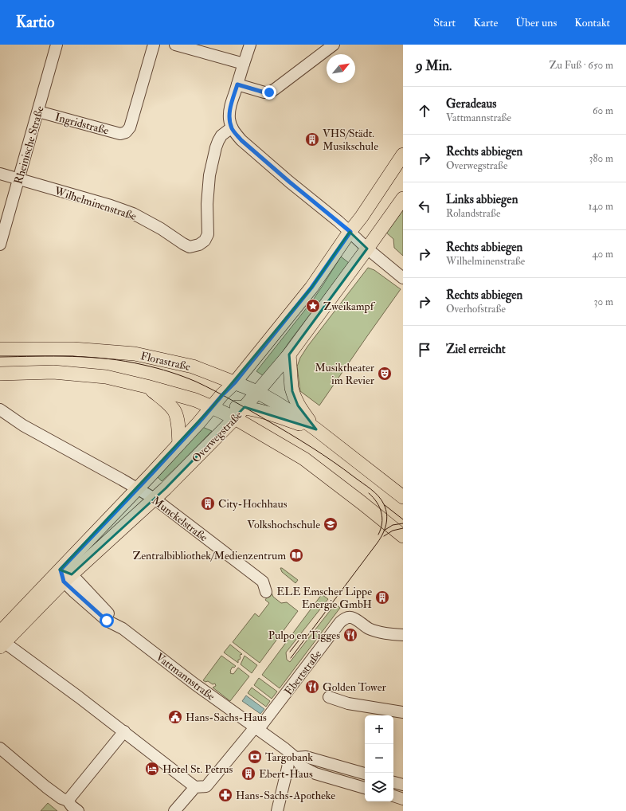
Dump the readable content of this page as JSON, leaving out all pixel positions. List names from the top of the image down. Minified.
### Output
{"streets":{"main road":["Florastraße","Overwegstraße"],"street":["Ingridstraße","Rheinische Straße","Wilhelminenstraße","Munckelstraße","Ebertstraße","Vattmannstraße"]},"crossings":[["Ingridstraße","Rheinische Straße"],["Rheinische Straße","Wilhelminenstraße"],["Florastraße","Overwegstraße"],["Overwegstraße","Munckelstraße"],["Overwegstraße","Vattmannstraße"],["Ebertstraße","Vattmannstraße"]],"places":{"building":["VHS/Städt. Musikschule","City-Hochhaus","ELE Emscher Lippe Energie GmbH","Ebert-Haus"],"place":["Zweikampf"],"theatre":["Musiktheater im Revier"],"school or university":["Volkshochschule"],"library":["Zentralbibliothek/Medienzentrum"],"restaurant":["Pulpo en Tigges","Golden Tower"],"public building":["Hans-Sachs-Haus"],"bank":["Targobank"],"hotel":["Hotel St. Petrus"],"pharmacy":["Hans-Sachs-Apotheke"]},"north":"top right","page":{"header":"Kartio","nav":["Start","Karte","Über uns","Kontakt"],"heading":["9 Min.","Zu Fuß · 650 m"],"list":[["Geradeaus","Vattmannstraße","60 m"],["Rechts abbiegen","Overwegstraße","380 m"],["Links abbiegen","Rolandstraße","140 m"],["Rechts abbiegen","Wilhelminenstraße","40 m"],["Rechts abbiegen","Overhofstraße","30 m"],"Ziel erreicht"],"map_buttons":["+","−"]}}
